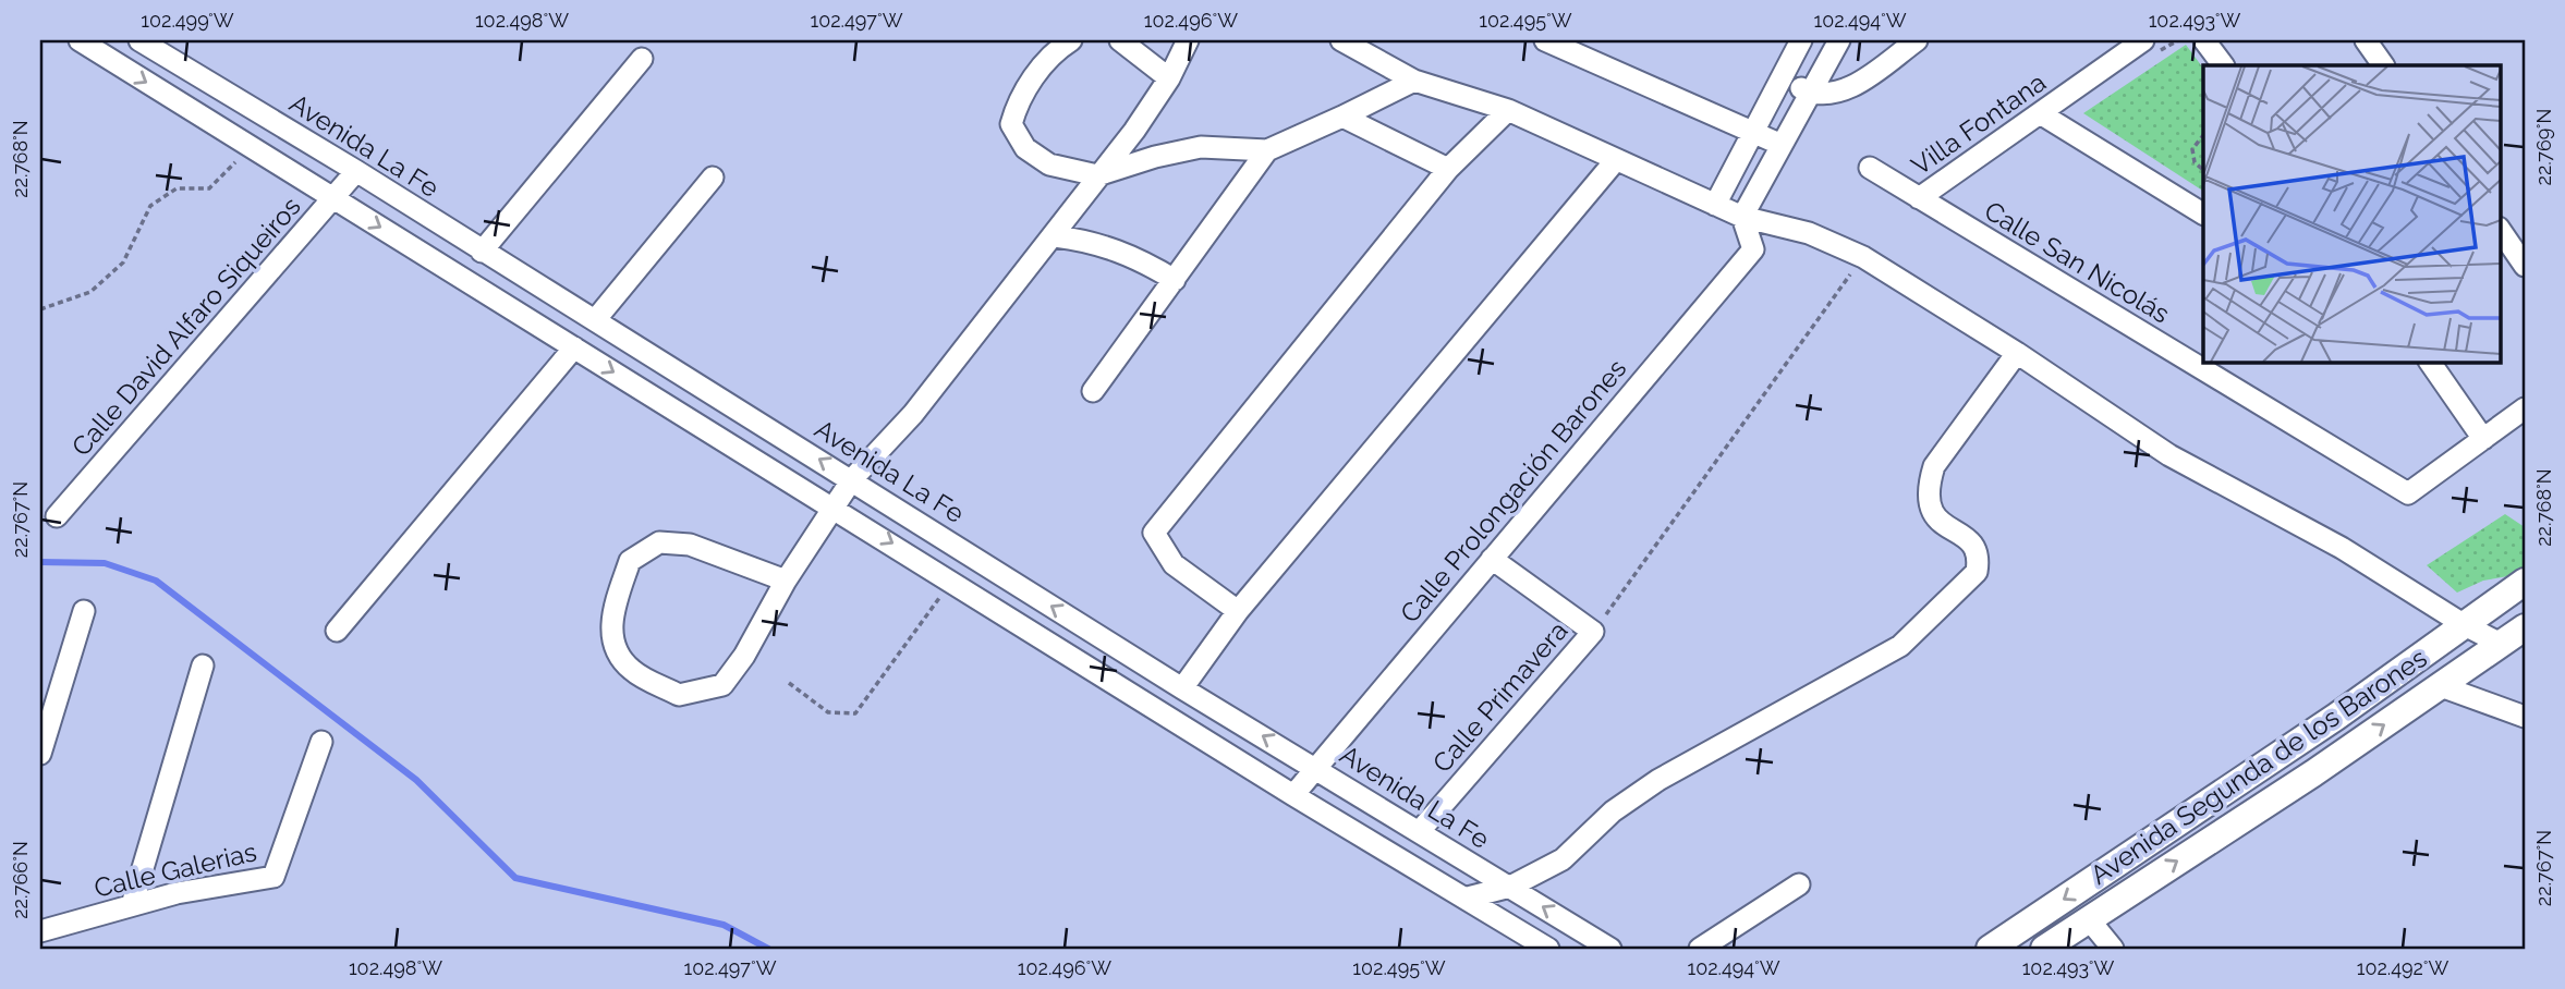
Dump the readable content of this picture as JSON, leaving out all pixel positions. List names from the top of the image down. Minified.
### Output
{"streets":{"main road":["Avenida Segunda de los Barones"],"street":["Villa Fontana","Avenida La Fe","Calle San Nicolás","Calle David Alfaro Siqueiros","Calle Prolongación Barones","Calle Primavera","Calle Galerias"]},"crossings":[["Villa Fontana","Calle San Nicolás"],["Avenida La Fe","Calle David Alfaro Siqueiros"],["Avenida La Fe","Calle Prolongación Barones"],["Avenida La Fe","Calle Primavera"]],"coordinates":["102.499°W","102.498°W","102.497°W","102.496°W","102.495°W","102.494°W","102.493°W","22.769°N","22.768°N","22.767°N","22.766°N","102.492°W"]}
